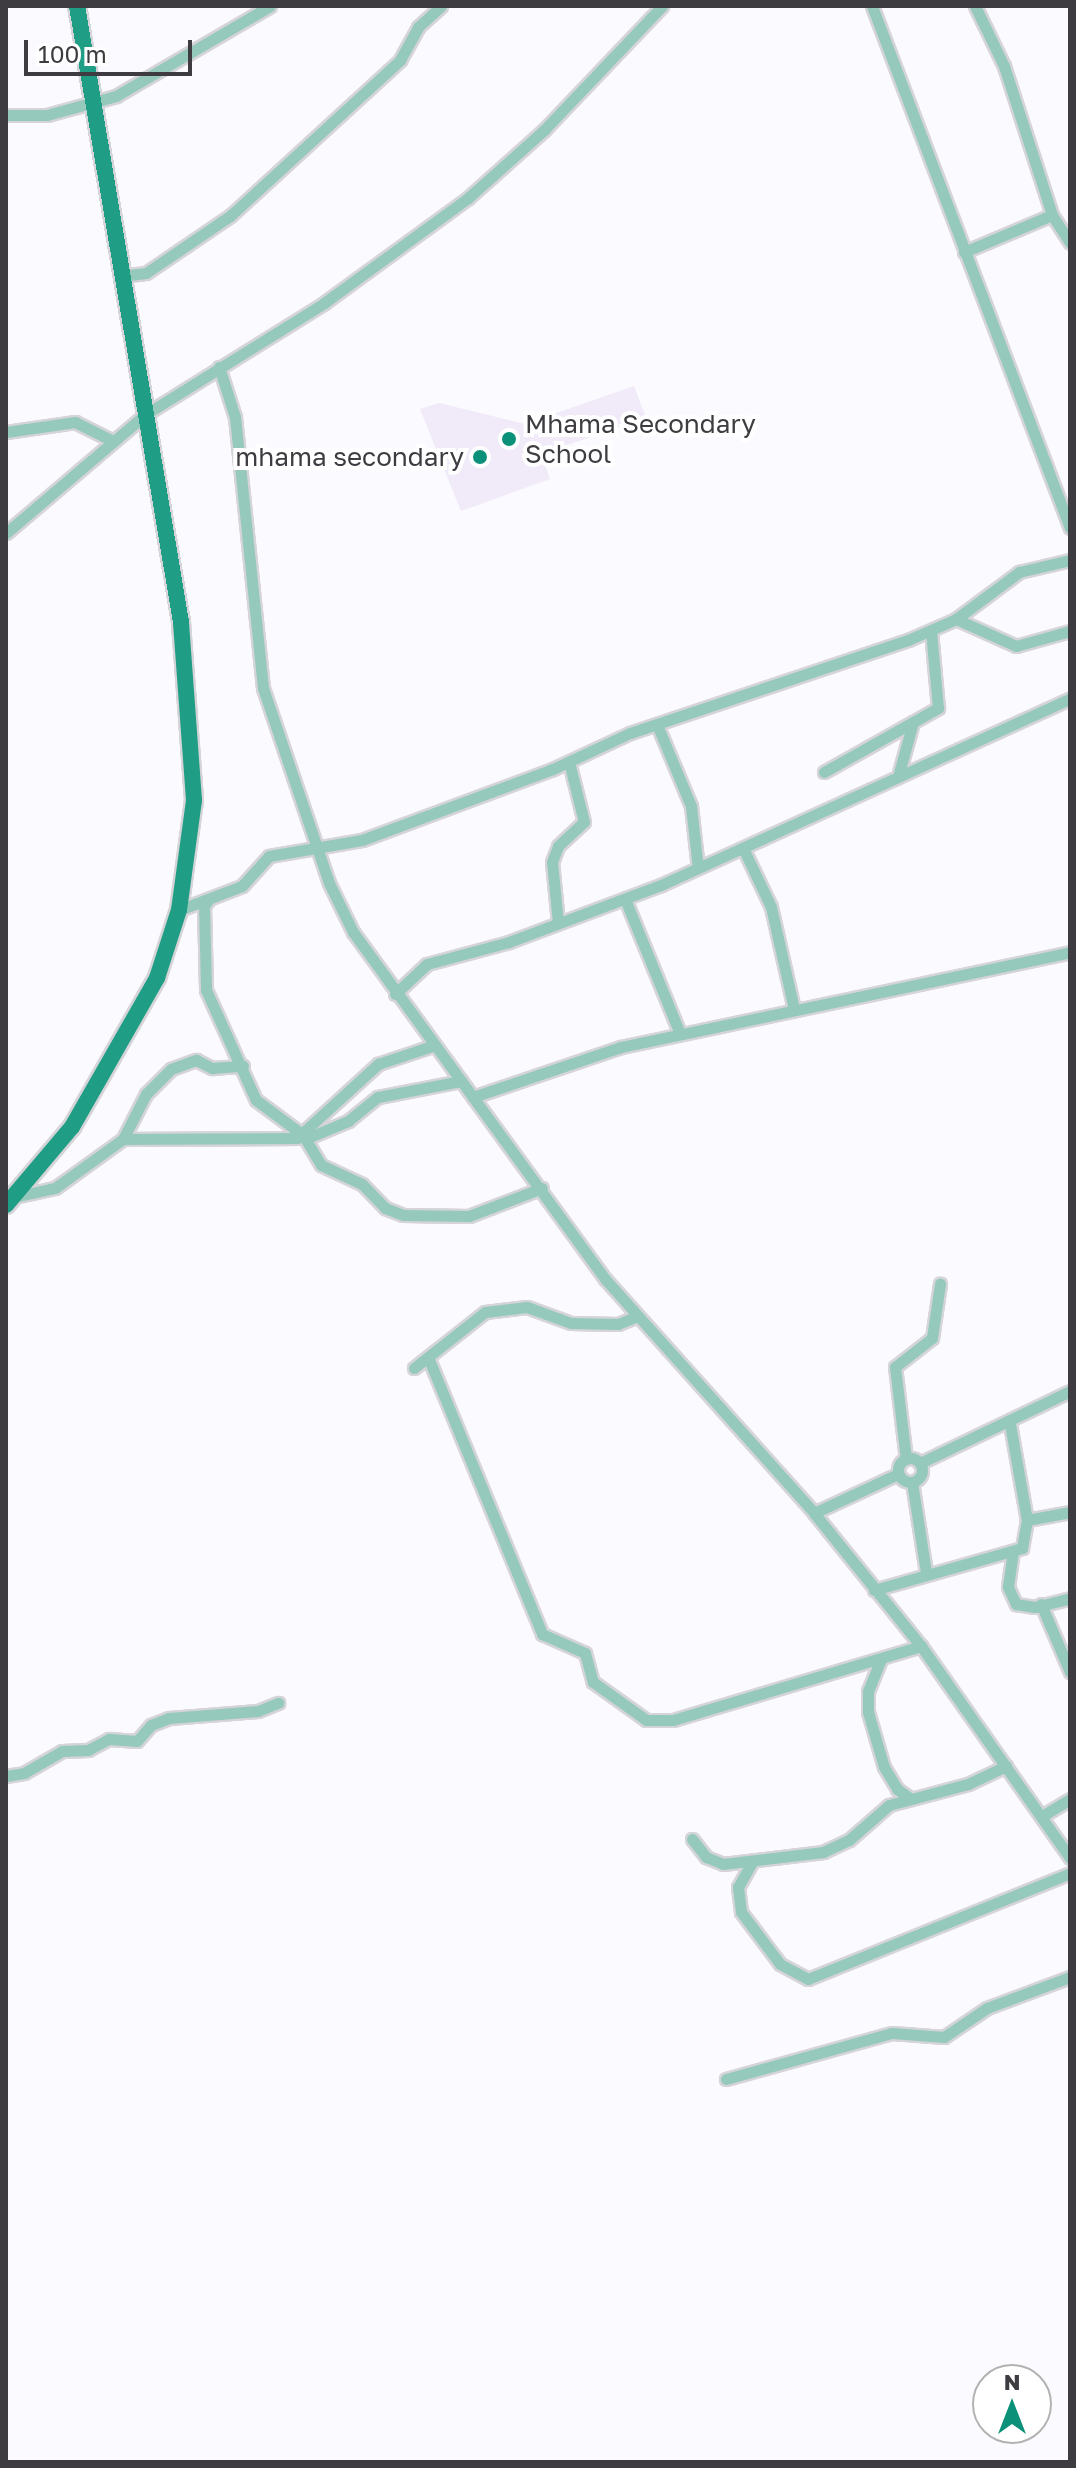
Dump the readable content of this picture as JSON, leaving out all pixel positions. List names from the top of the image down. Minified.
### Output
{"places":["Mhama Secondary School","mhama secondary"],"scale_bar":"100 m","north":"top"}
